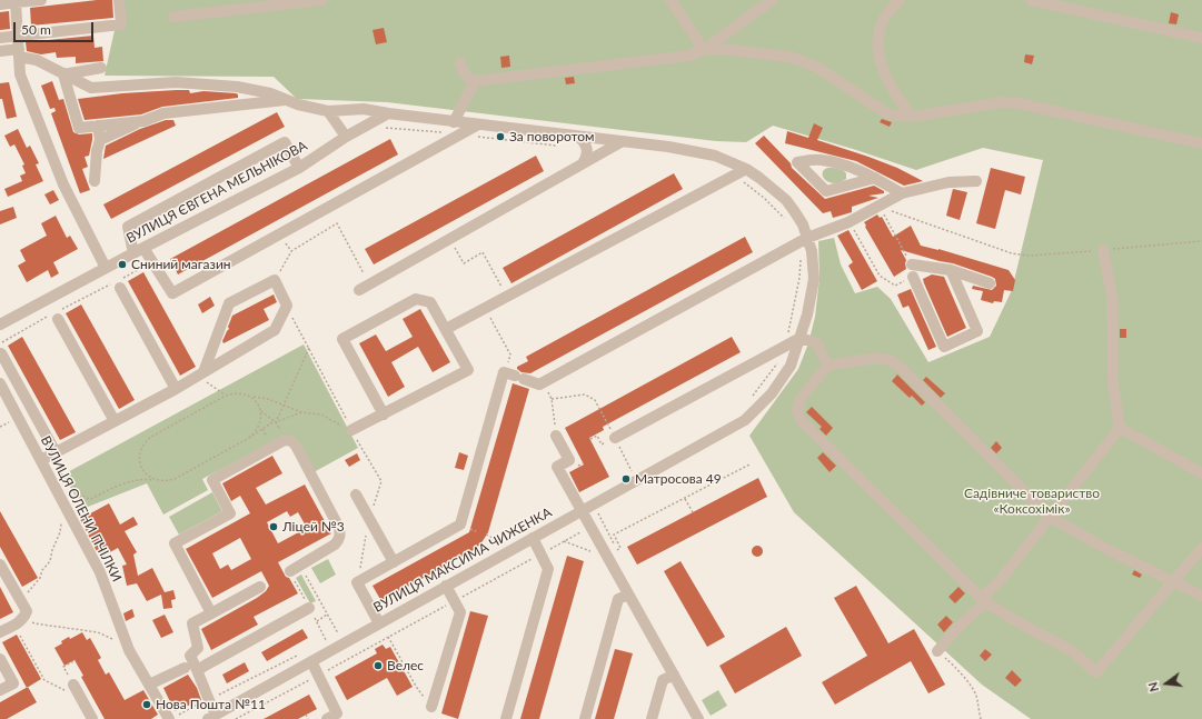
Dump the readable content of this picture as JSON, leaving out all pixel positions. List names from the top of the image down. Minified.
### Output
{"streets":{"street":["ВУЛИЦЯ ЄВГЕНА МЕЛЬНІКОВА","ВУЛИЦЯ ОЛЕНИ ПЧІЛКИ","ВУЛИЦЯ МАКСИМА ЧИЖЕНКА"]},"parks":["Садівниче товариство «Коксохімік»"],"places":["За поворотом","Сниний магазин","Матросова 49","Ліцей №3","Велес","Нова Пошта №11"],"scale_bar":"50 m","north":"left"}
